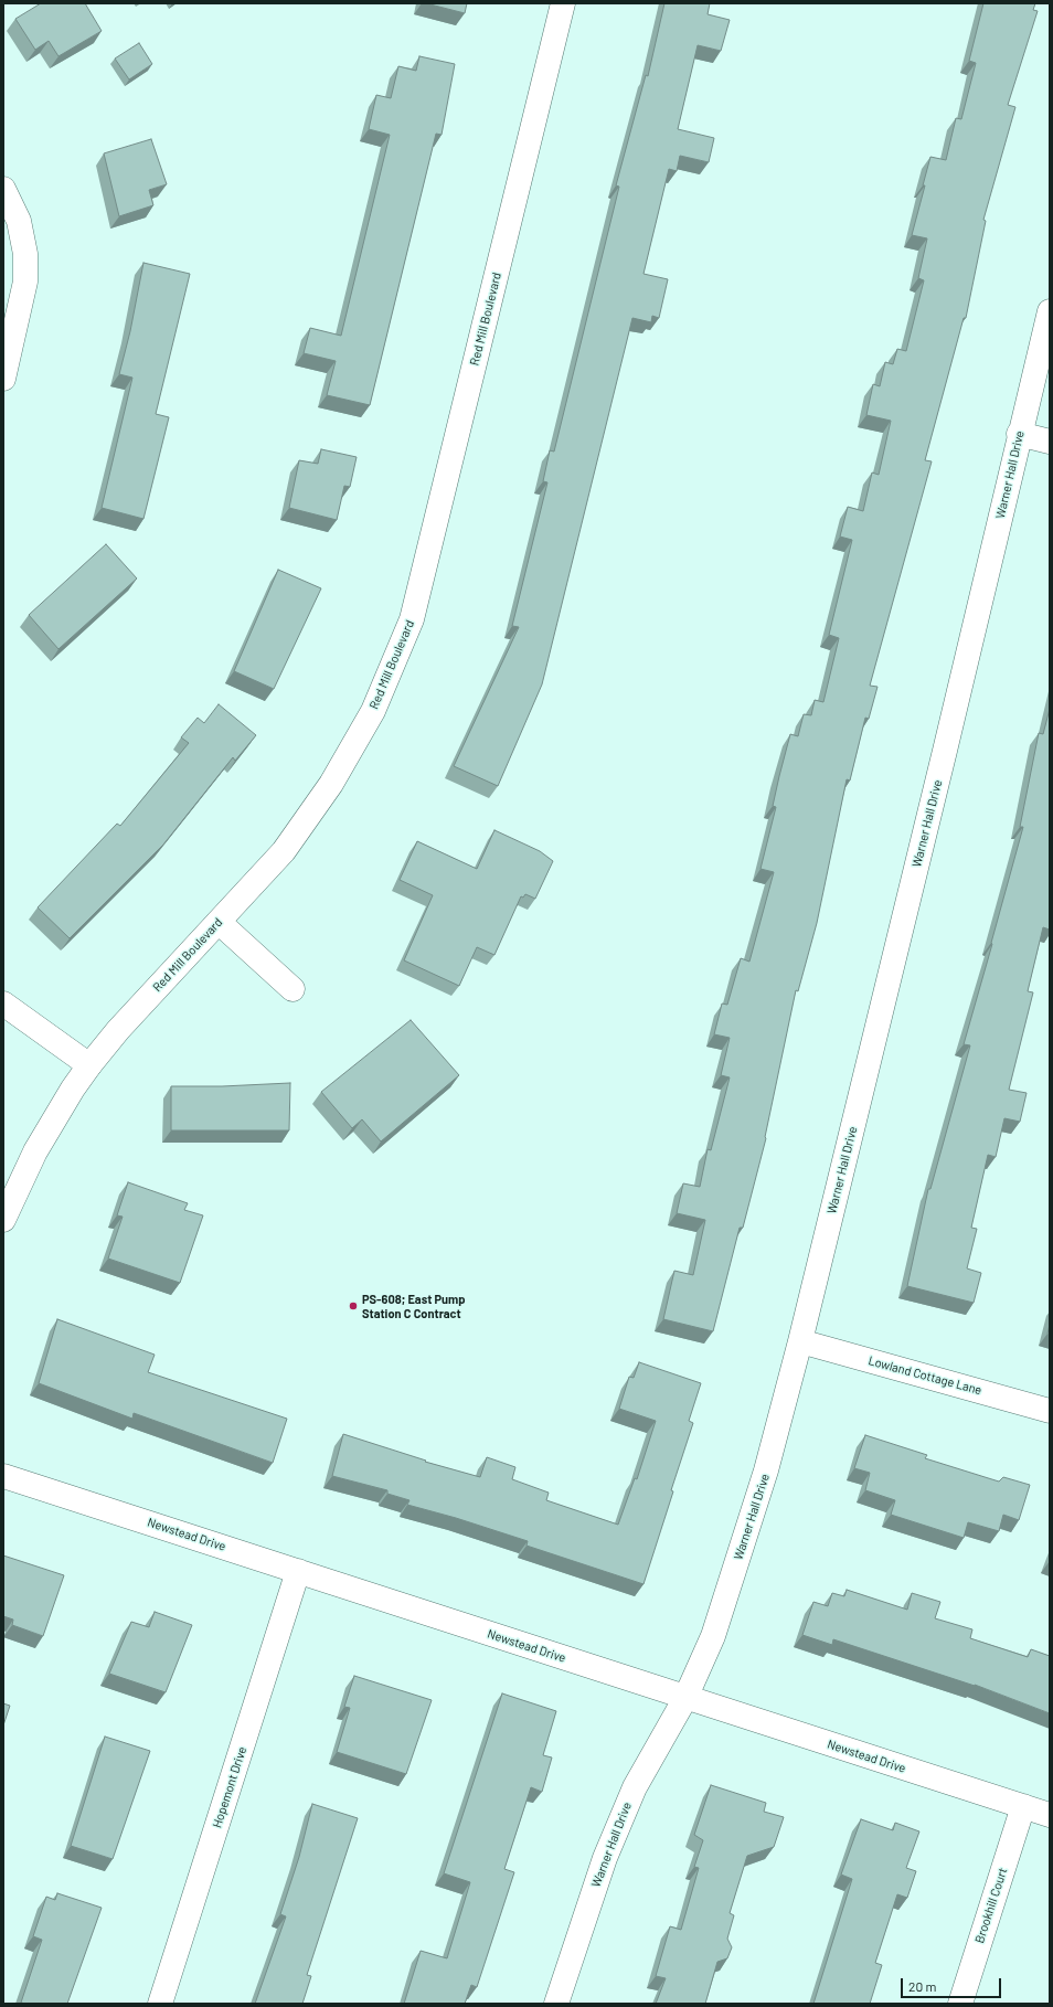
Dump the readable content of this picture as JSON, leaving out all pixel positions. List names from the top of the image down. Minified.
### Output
{"streets":{"street":["Red Mill Boulevard","Warner Hall Drive","Lowland Cottage Lane","Newstead Drive","Hopemont Drive","Brookhill Court"]},"crossings":[["Warner Hall Drive","Lowland Cottage Lane"],["Warner Hall Drive","Newstead Drive"],["Newstead Drive","Hopemont Drive"],["Newstead Drive","Brookhill Court"]],"places":["PS-608; East Pump Station C Contract"],"scale_bar":"20 m"}
